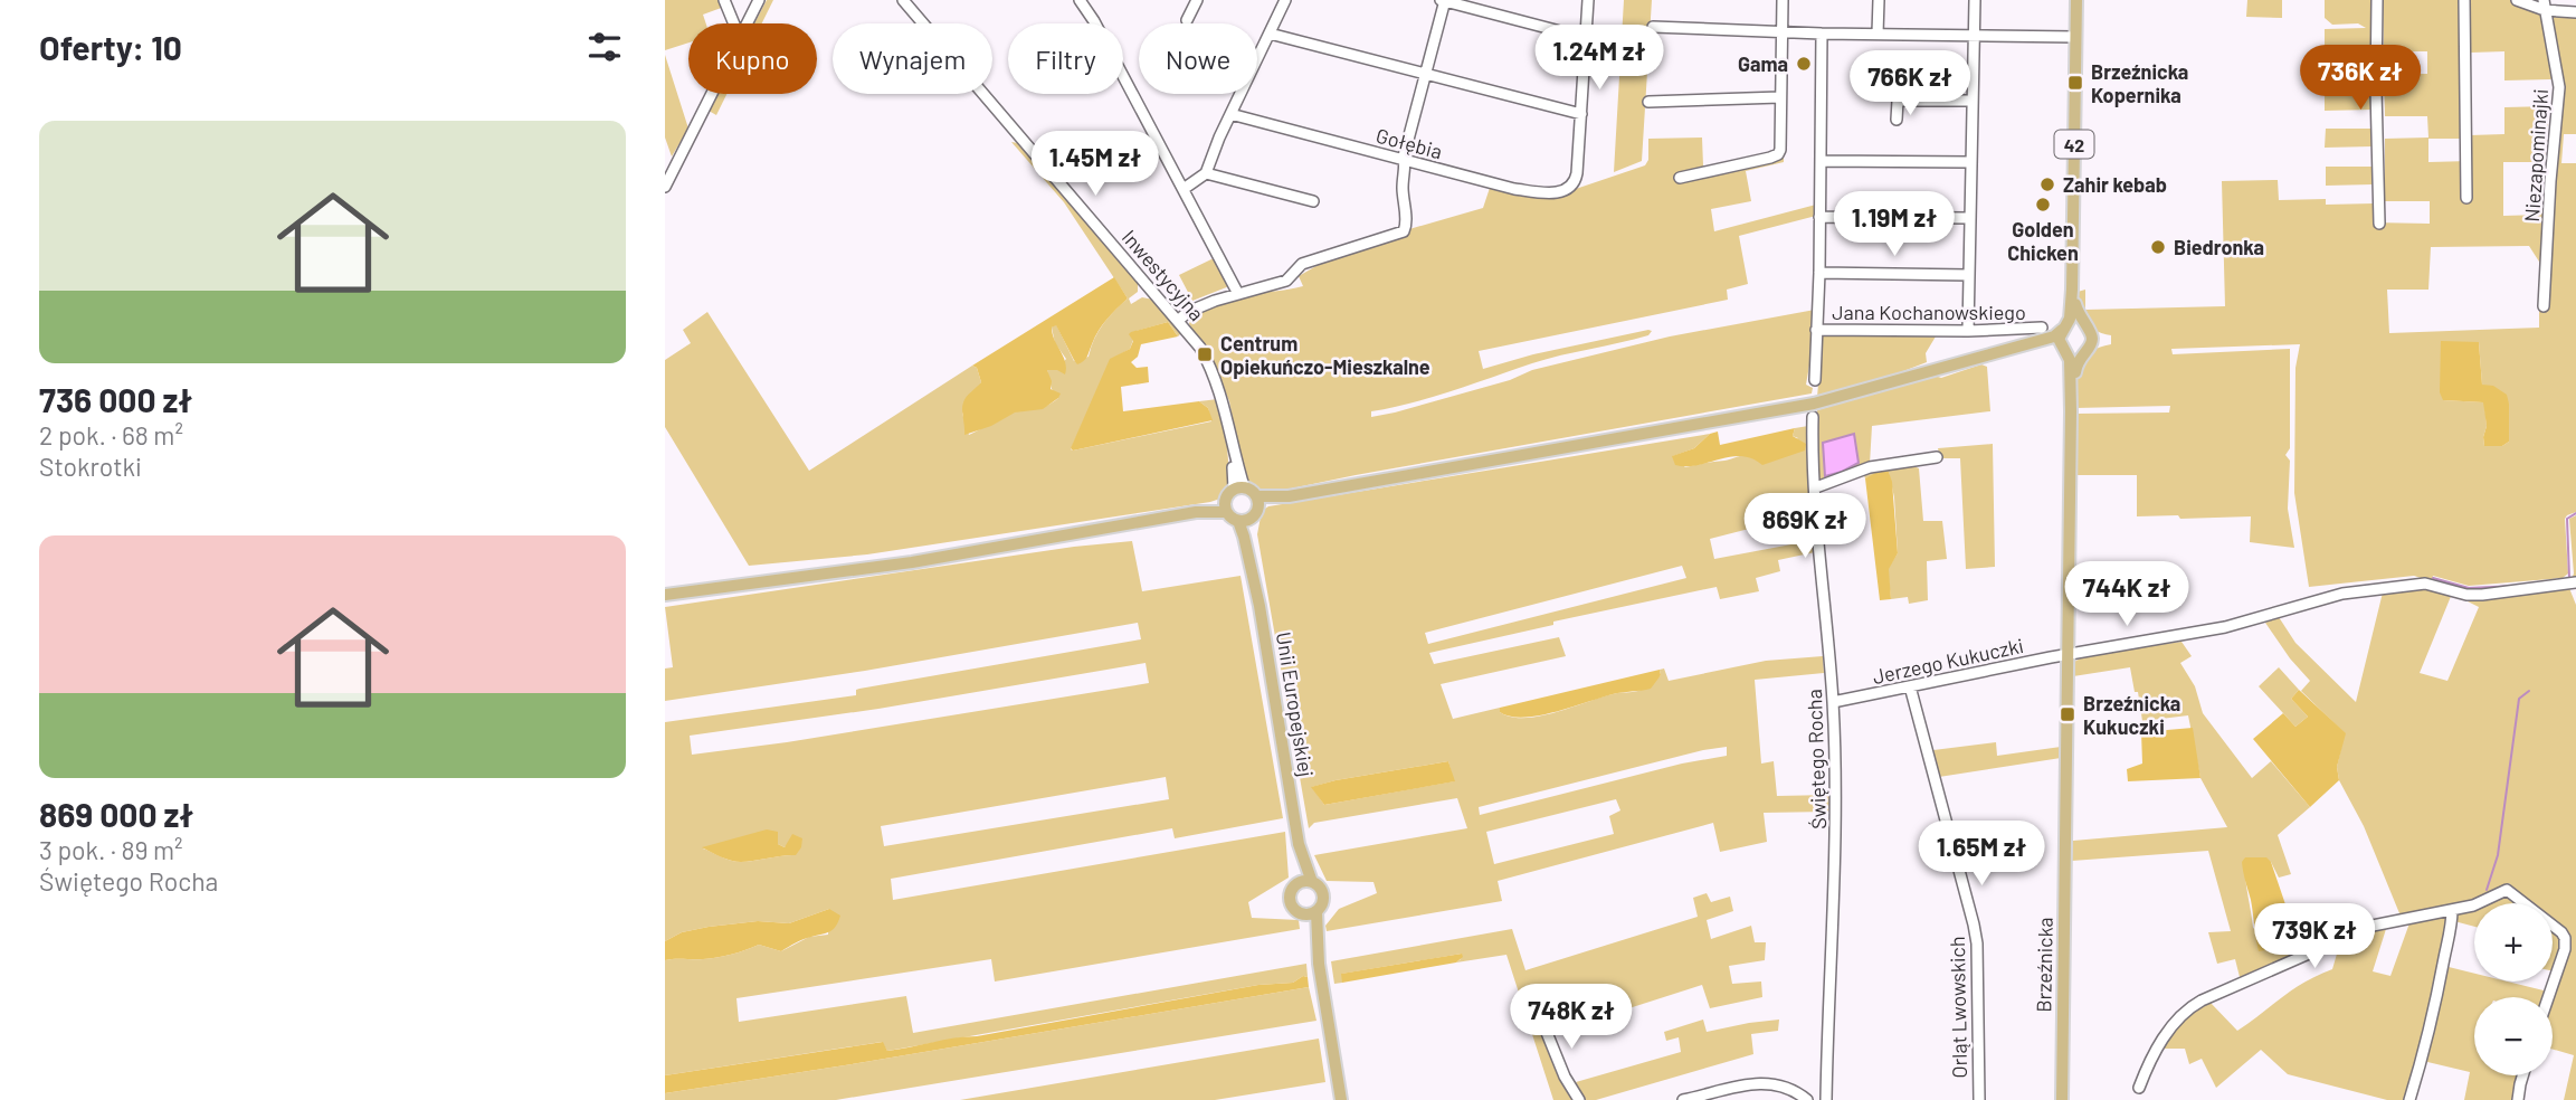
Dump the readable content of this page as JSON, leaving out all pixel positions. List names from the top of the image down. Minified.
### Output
{"streets":{"main road":["42","Unii Europejskiej","Brzeźnicka"],"street":["Gołębia","Niezapominajki","Inwestycyjna","Jana Kochanowskiego","Jerzego Kukuczki","Świętego Rocha","Orląt Lwowskich"]},"crossings":[["42","Brzeźnicka"],["Jerzego Kukuczki","Świętego Rocha"],["Jerzego Kukuczki","Brzeźnicka"],["Jerzego Kukuczki","Orląt Lwowskich"]],"places":{"other":["Gama","Zahir kebab","Golden Chicken","Biedronka"],"transit":["Brzeźnicka Kopernika","Centrum Opiekuńczo-Mieszkalne","Brzeźnicka Kukuczki"]},"page":{"heading":"Oferty: 10","chip":["Kupno","Wynajem","Filtry","Nowe"],"price":["1.24M zł","736K zł","766K zł","1.45M zł","1.19M zł","869K zł","744K zł","1.65M zł","739K zł","748K zł"],"list":[{"name":"736 000 zł","note":"2 pok. · 68 m² · Stokrotki"},{"name":"869 000 zł","note":"3 pok. · 89 m² · Świętego Rocha"}],"map_buttons":["+","−"]}}
